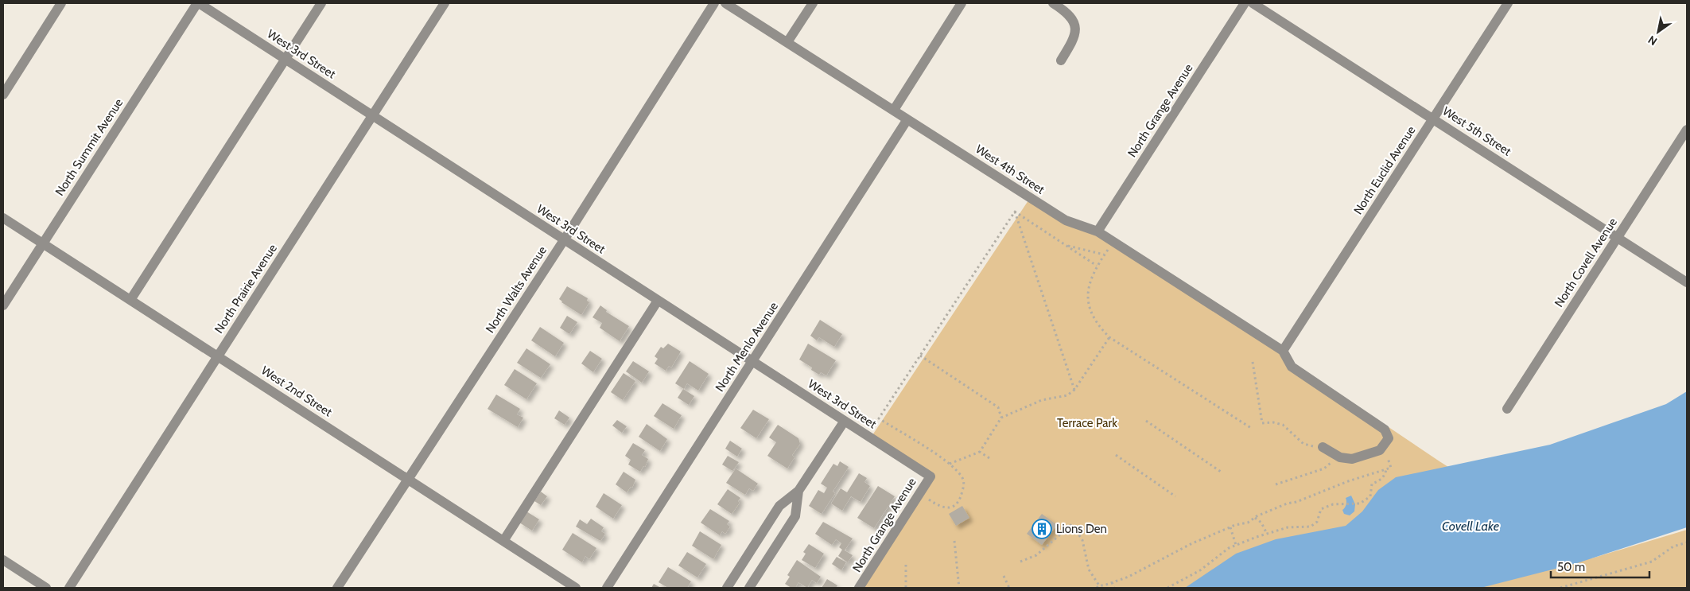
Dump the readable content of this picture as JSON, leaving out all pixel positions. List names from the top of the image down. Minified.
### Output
{"streets":{"street":["West 3rd Street","North Grange Avenue","West 5th Street","North Summit Avenue","West 4th Street","North Euclid Avenue","North Covell Avenue","North Prairie Avenue","North Walts Avenue","North Menlo Avenue","West 2nd Street"]},"crossings":[["West 3rd Street","North Grange Avenue"],["West 3rd Street","North Summit Avenue"],["West 3rd Street","North Prairie Avenue"],["West 3rd Street","North Walts Avenue"],["West 3rd Street","North Menlo Avenue"],["North Grange Avenue","West 4th Street"],["West 5th Street","North Euclid Avenue"],["West 5th Street","North Covell Avenue"],["North Summit Avenue","West 2nd Street"],["West 4th Street","North Euclid Avenue"],["West 4th Street","North Menlo Avenue"],["North Prairie Avenue","West 2nd Street"],["North Walts Avenue","West 2nd Street"]],"water":["Covell Lake"],"parks":["Terrace Park"],"places":{"building":["Lions Den"]},"scale_bar":"50 m","north":"bottom left"}
